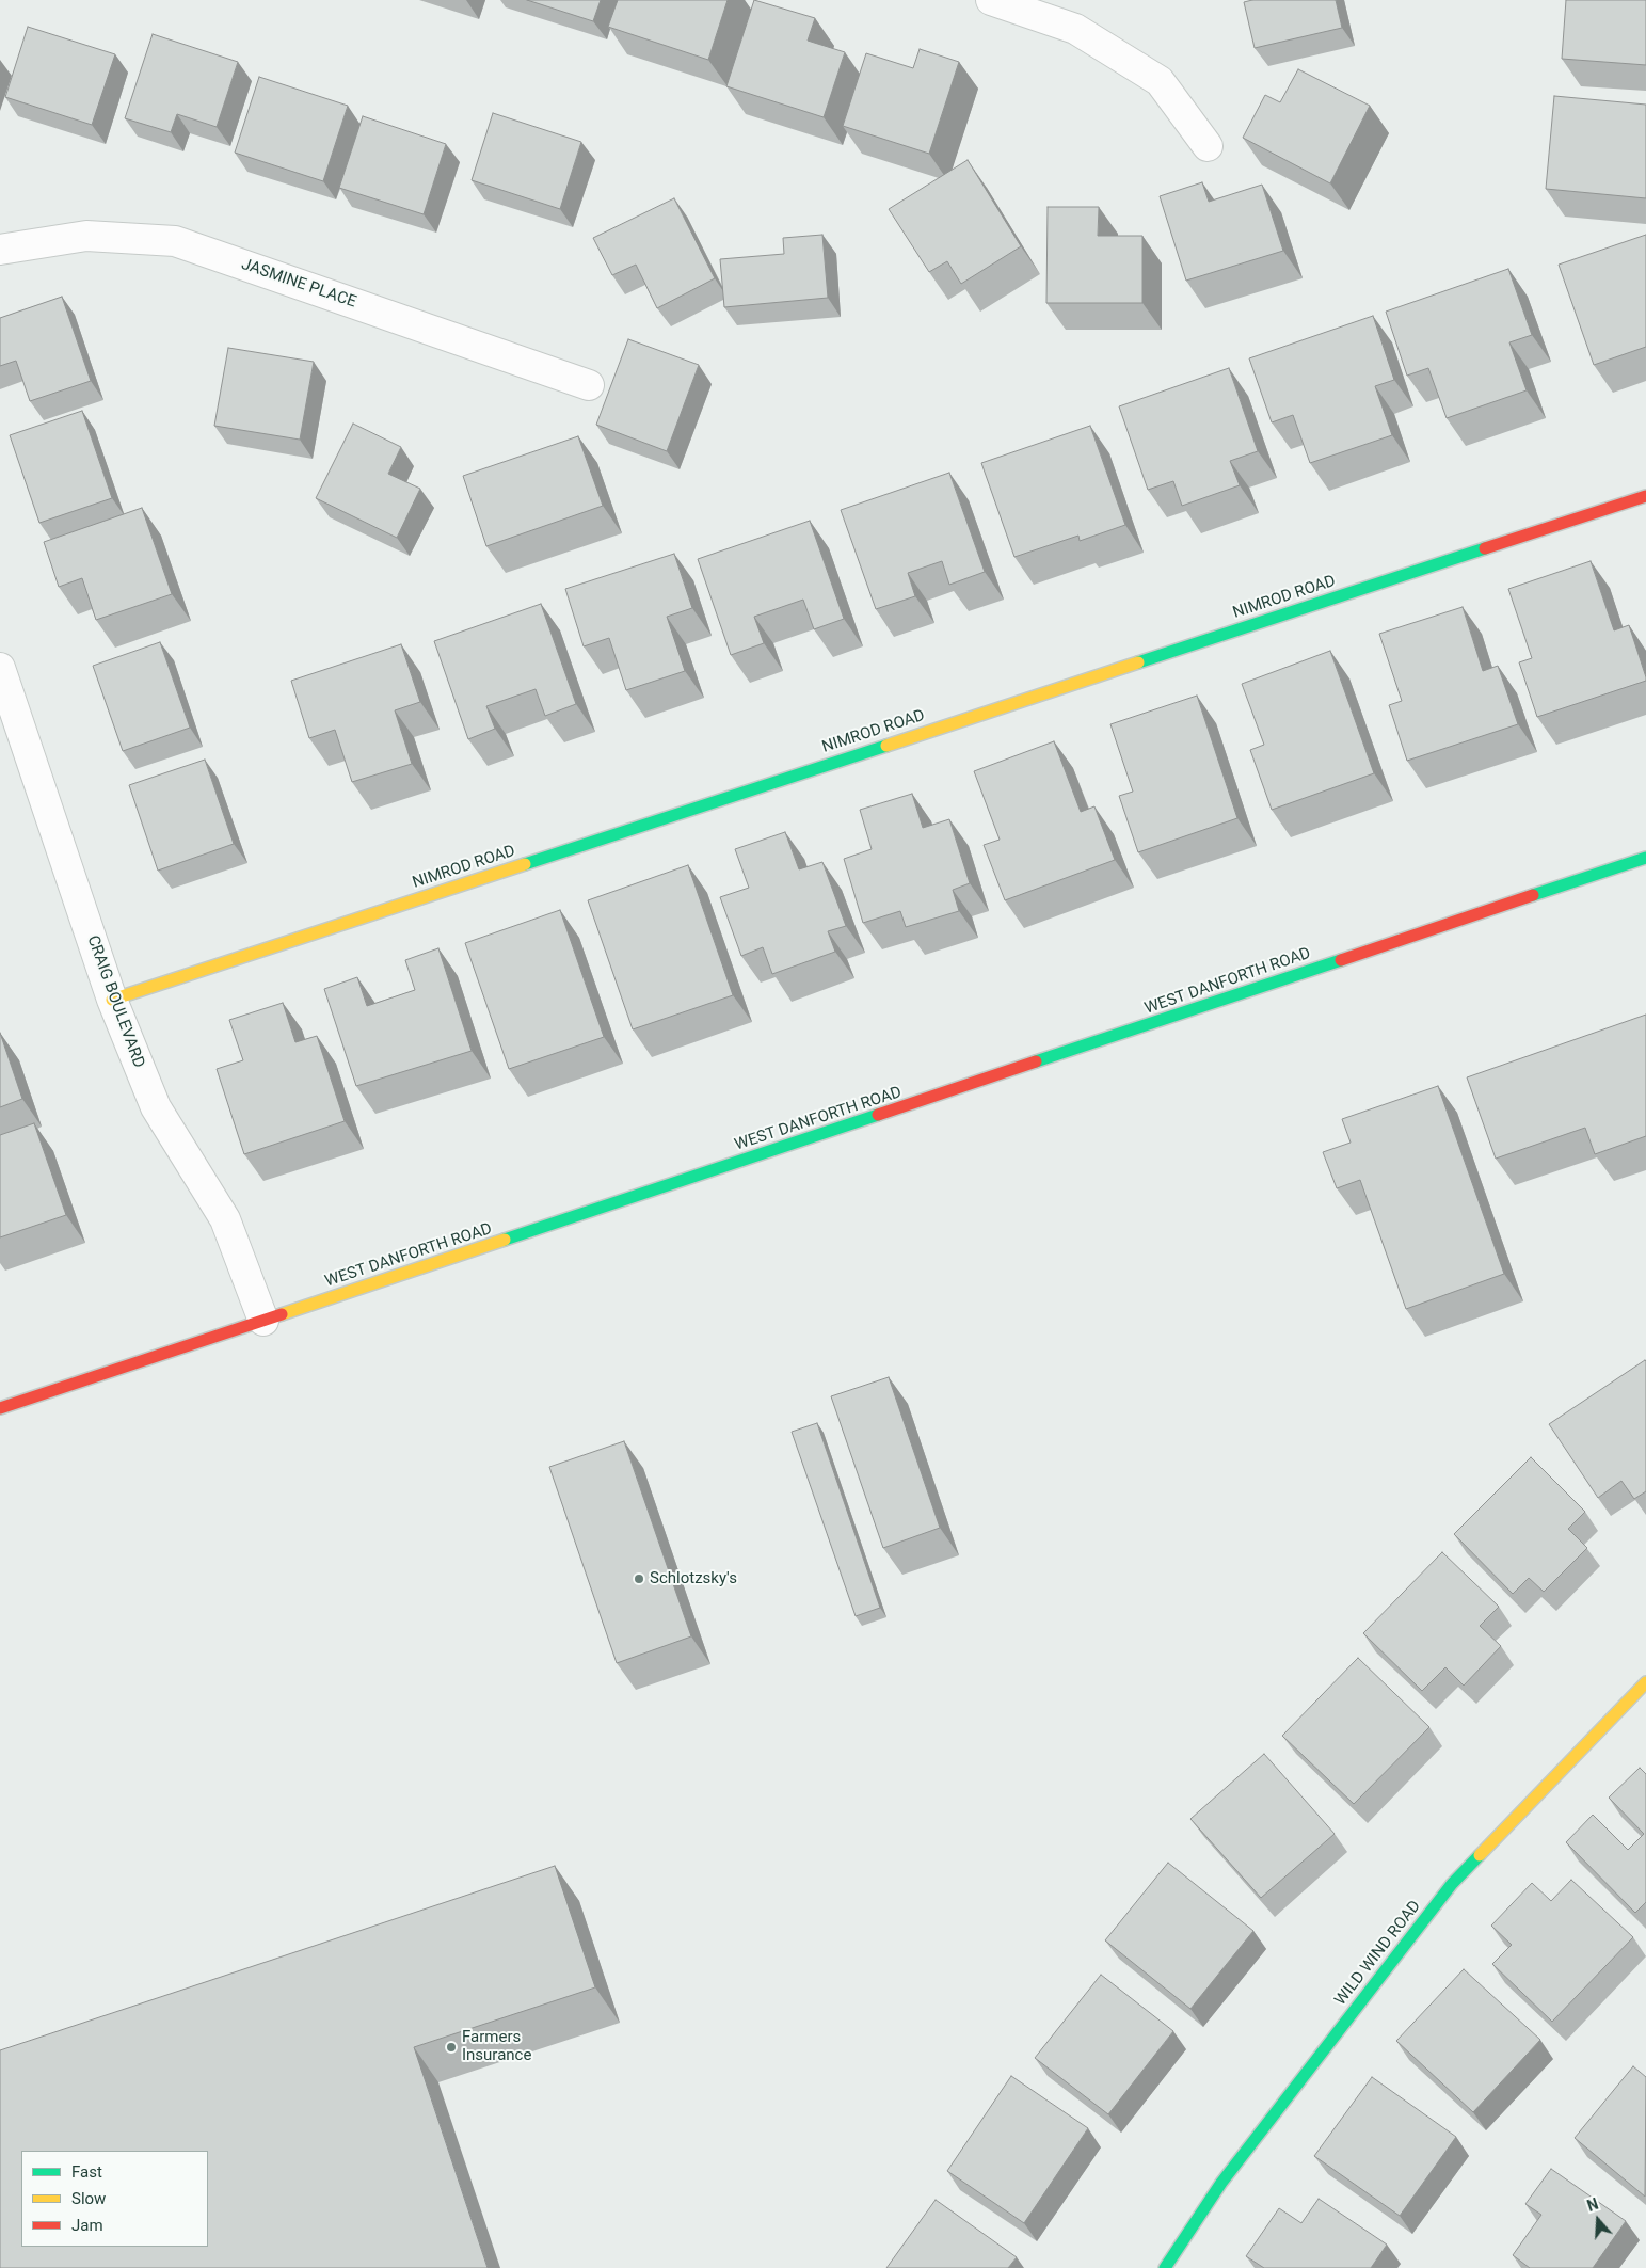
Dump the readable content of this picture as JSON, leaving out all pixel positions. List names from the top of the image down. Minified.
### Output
{"streets":{"street":["JASMINE PLACE","NIMROD ROAD","WEST DANFORTH ROAD","CRAIG BOULEVARD","WILD WIND ROAD"]},"crossings":[["NIMROD ROAD","CRAIG BOULEVARD"],["WEST DANFORTH ROAD","CRAIG BOULEVARD"]],"places":["Schlotzsky's","Farmers Insurance"],"legend":["Fast","Slow","Jam"],"north":"top"}
